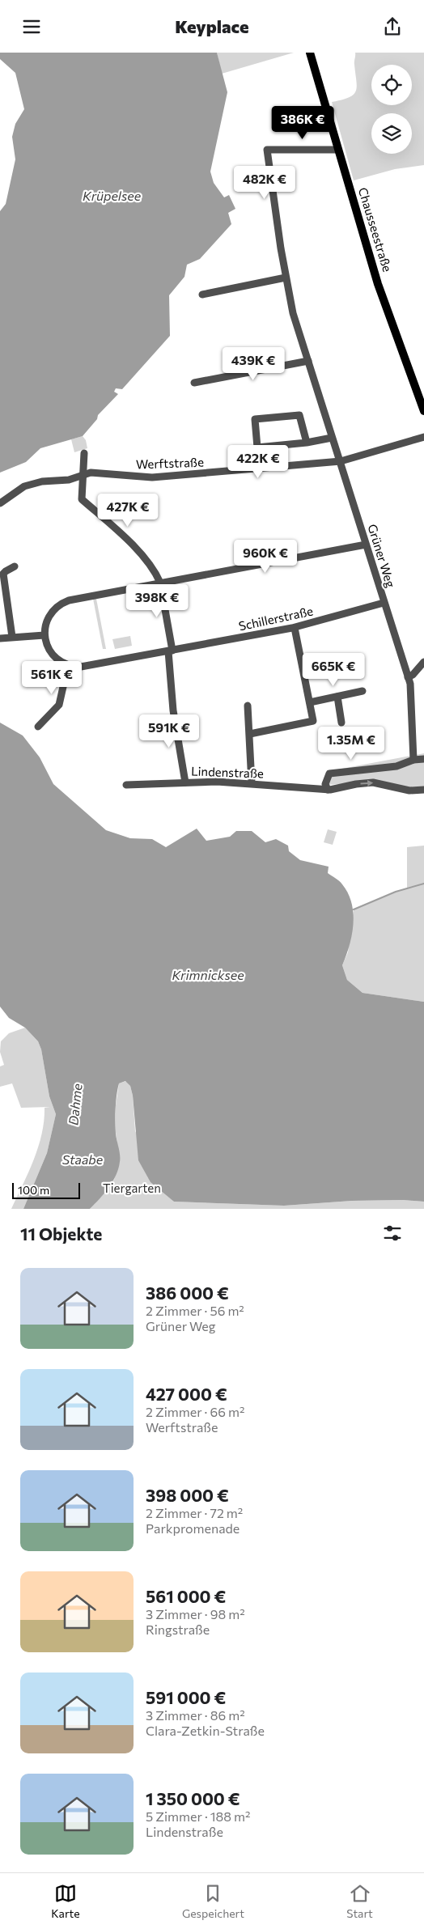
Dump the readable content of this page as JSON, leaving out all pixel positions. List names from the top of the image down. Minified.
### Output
{"streets":{"main road":["Chausseestraße"],"street":["Werftstraße","Grüner Weg","Schillerstraße","Lindenstraße"]},"crossings":[["Chausseestraße","Grüner Weg"],["Werftstraße","Grüner Weg"],["Grüner Weg","Schillerstraße"]],"water":["Krüpelsee","Krimnicksee","Dahme","Staabe"],"parks":["Tiergarten"],"scale_bar":"100 m","page":{"header":"Keyplace","price":["386K €","482K €","439K €","422K €","427K €","960K €","398K €","665K €","561K €","591K €","1.35M €"],"scale":"100 m","heading":"11 Objekte","list":[{"name":"386 000 €","note":"2 Zimmer · 56 m² · Grüner Weg"},{"name":"427 000 €","note":"2 Zimmer · 66 m² · Werftstraße"},{"name":"398 000 €","note":"2 Zimmer · 72 m² · Parkpromenade"},{"name":"561 000 €","note":"3 Zimmer · 98 m² · Ringstraße"},{"name":"591 000 €","note":"3 Zimmer · 86 m² · Clara-Zetkin-Straße"},{"name":"1 350 000 €","note":"5 Zimmer · 188 m² · Lindenstraße"}],"tabs":["Karte","Gespeichert","Start"]}}
